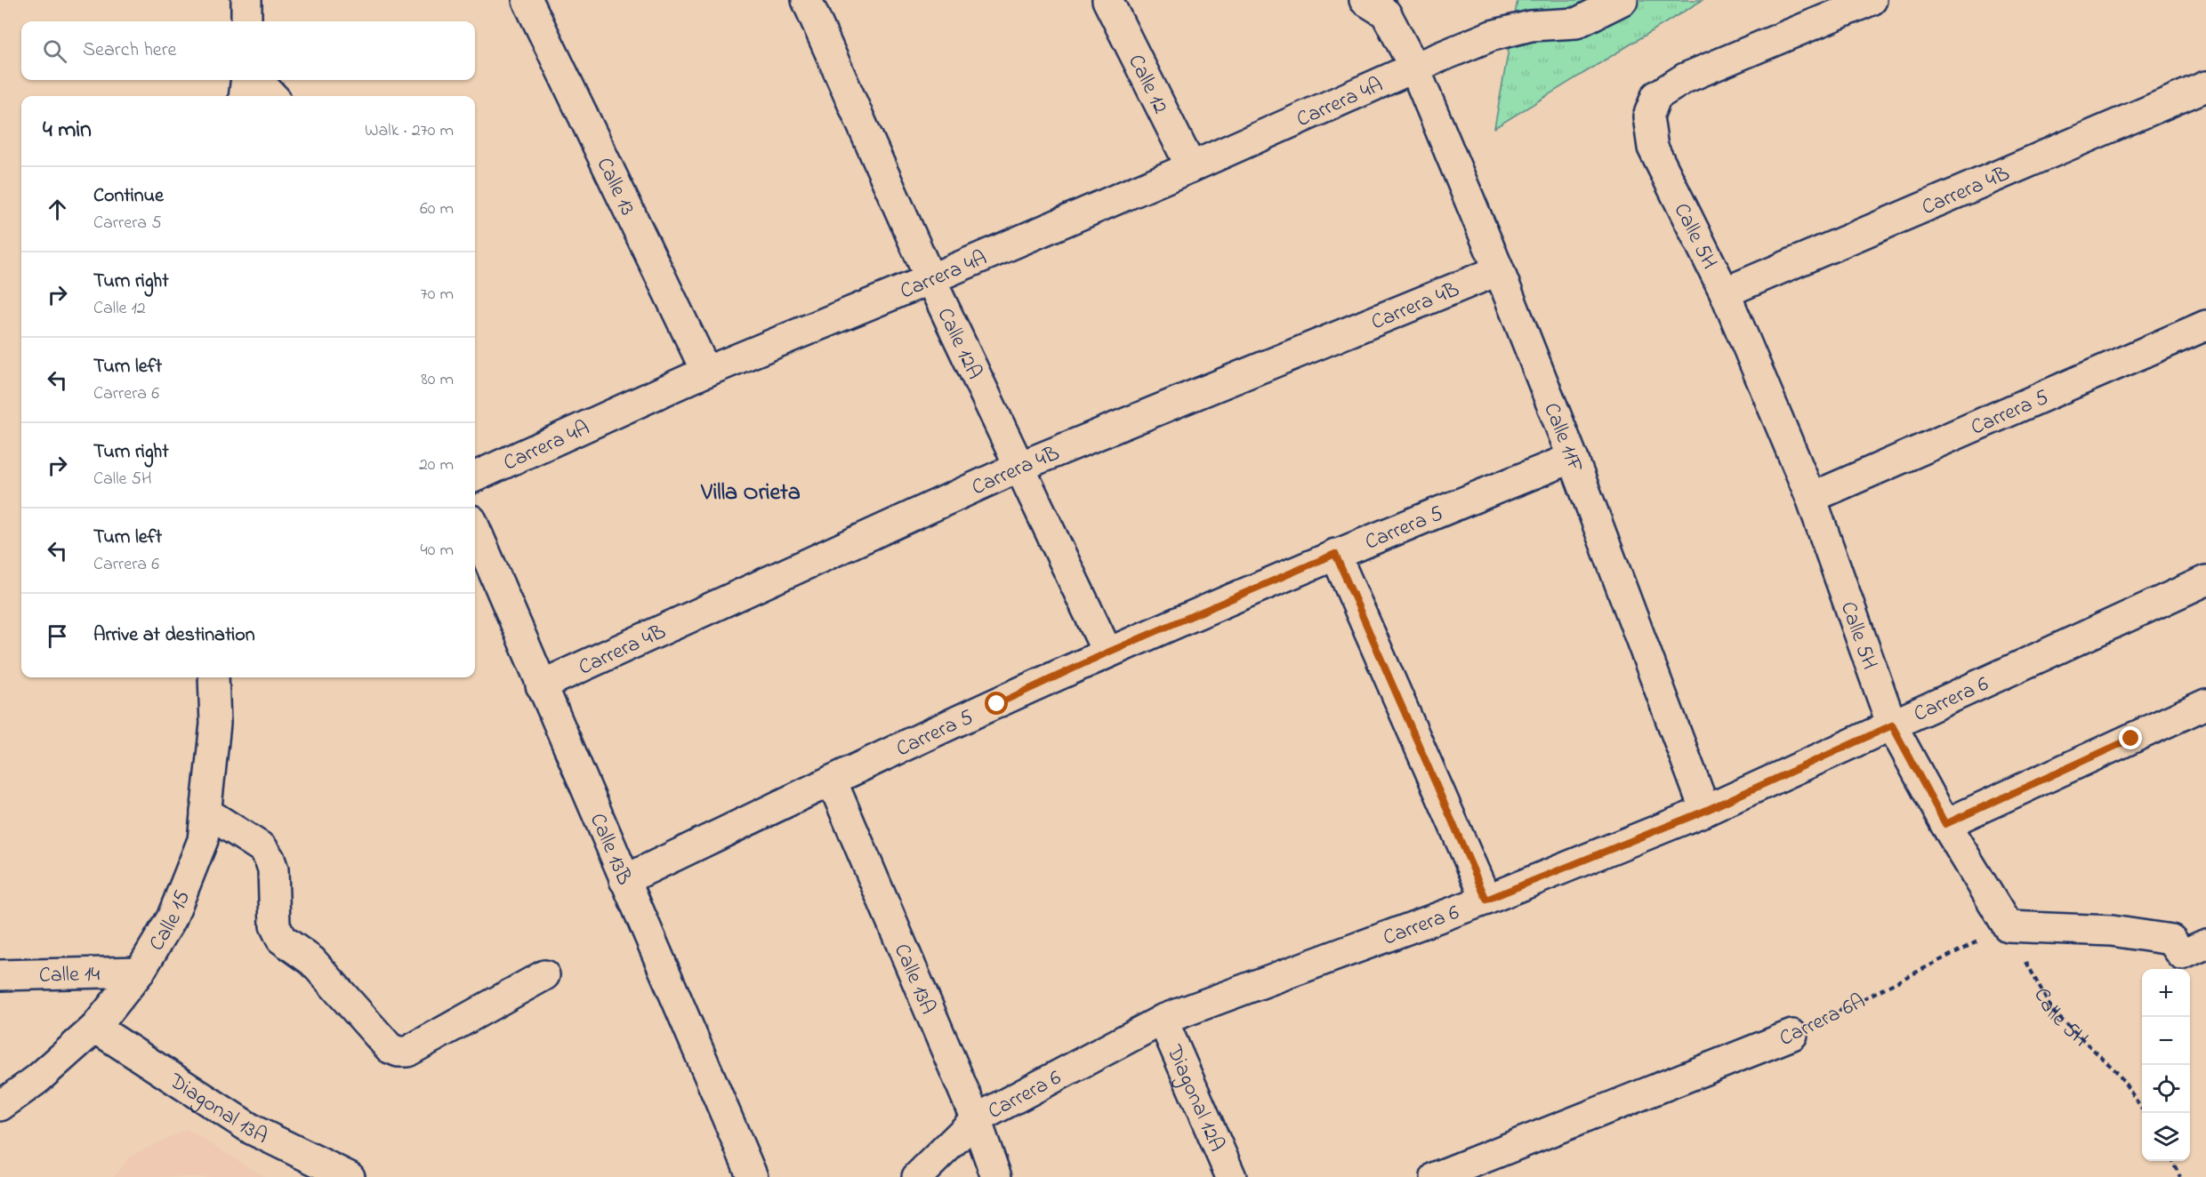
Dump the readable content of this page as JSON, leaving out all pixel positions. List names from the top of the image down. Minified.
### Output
{"streets":{"street":["Calle 12","Carrera 4A","Calle 13","Carrera 4B","Calle 5H","Calle 12A","Carrera 5","Calle 11F","Carrera 6","Calle 13B","Calle 15","Calle 14","Calle 13A","Carrera 6A","Diagonal 12A","Diagonal 13A"]},"crossings":[["Calle 12","Carrera 4A"],["Carrera 4A","Calle 13"],["Carrera 4A","Calle 12A"],["Carrera 4A","Calle 11F"],["Carrera 4B","Calle 5H"],["Carrera 4B","Calle 12A"],["Carrera 4B","Calle 11F"],["Carrera 4B","Calle 13B"],["Calle 5H","Carrera 5"],["Calle 5H","Carrera 6"],["Calle 5H","Carrera 6A"],["Calle 12A","Carrera 5"],["Carrera 5","Calle 11F"],["Carrera 5","Calle 13B"],["Carrera 5","Calle 13A"],["Calle 11F","Carrera 6"],["Carrera 6","Calle 13A"],["Carrera 6","Diagonal 12A"],["Calle 15","Calle 14"],["Calle 15","Diagonal 13A"]],"districts":["Villa Orieta"],"page":{"search":"Search here","heading":["4 min","Walk · 270 m"],"list":[["Continue","Carrera 5","60 m"],["Turn right","Calle 12","70 m"],["Turn left","Carrera 6","80 m"],["Turn right","Calle 5H","20 m"],["Turn left","Carrera 6","40 m"],"Arrive at destination"],"map_buttons":["+","−"]}}
